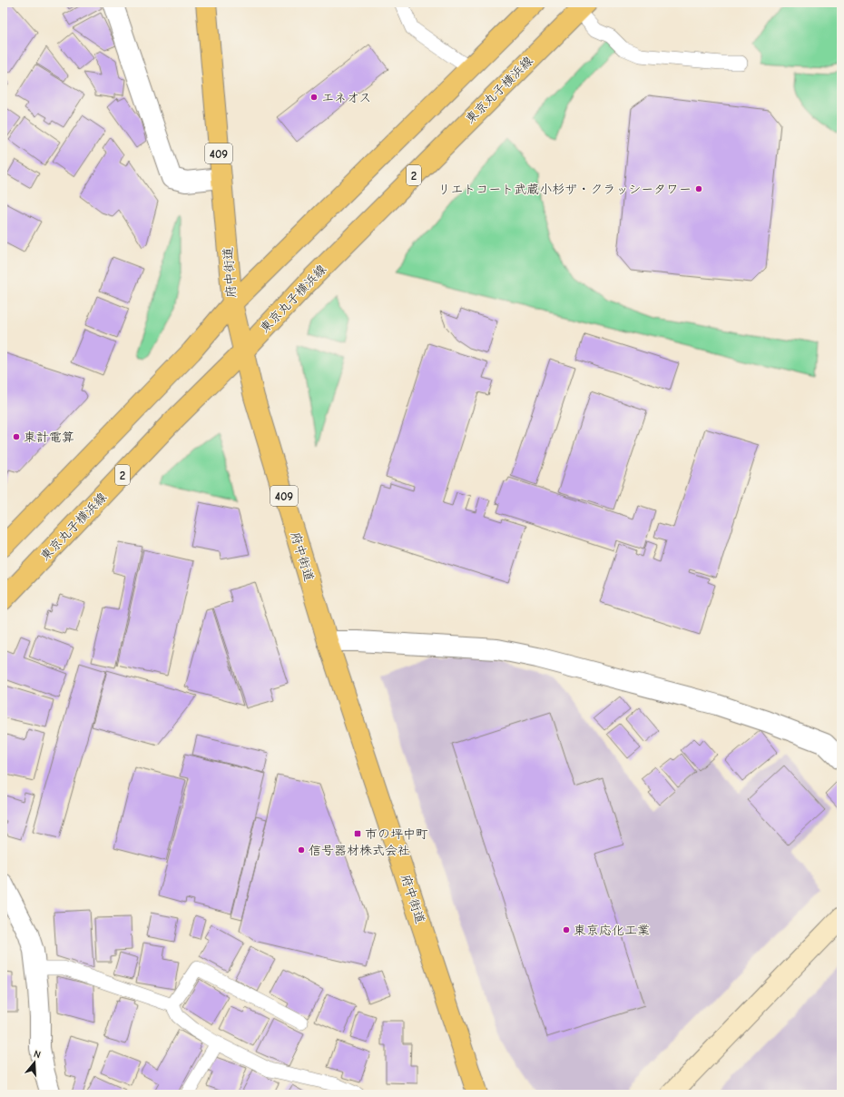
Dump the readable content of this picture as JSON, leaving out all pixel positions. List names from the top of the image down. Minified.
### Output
{"streets":{"main road":["東京丸子横浜線","409","2","府中街道"]},"crossings":[["東京丸子横浜線","府中街道"]],"places":{"other":["エネオス","リエトコート武蔵小杉ザ・クラッシータワー","東計電算","信号器材株式会社","東京応化工業"],"transit":["市の坪中町"]},"north":"top"}
